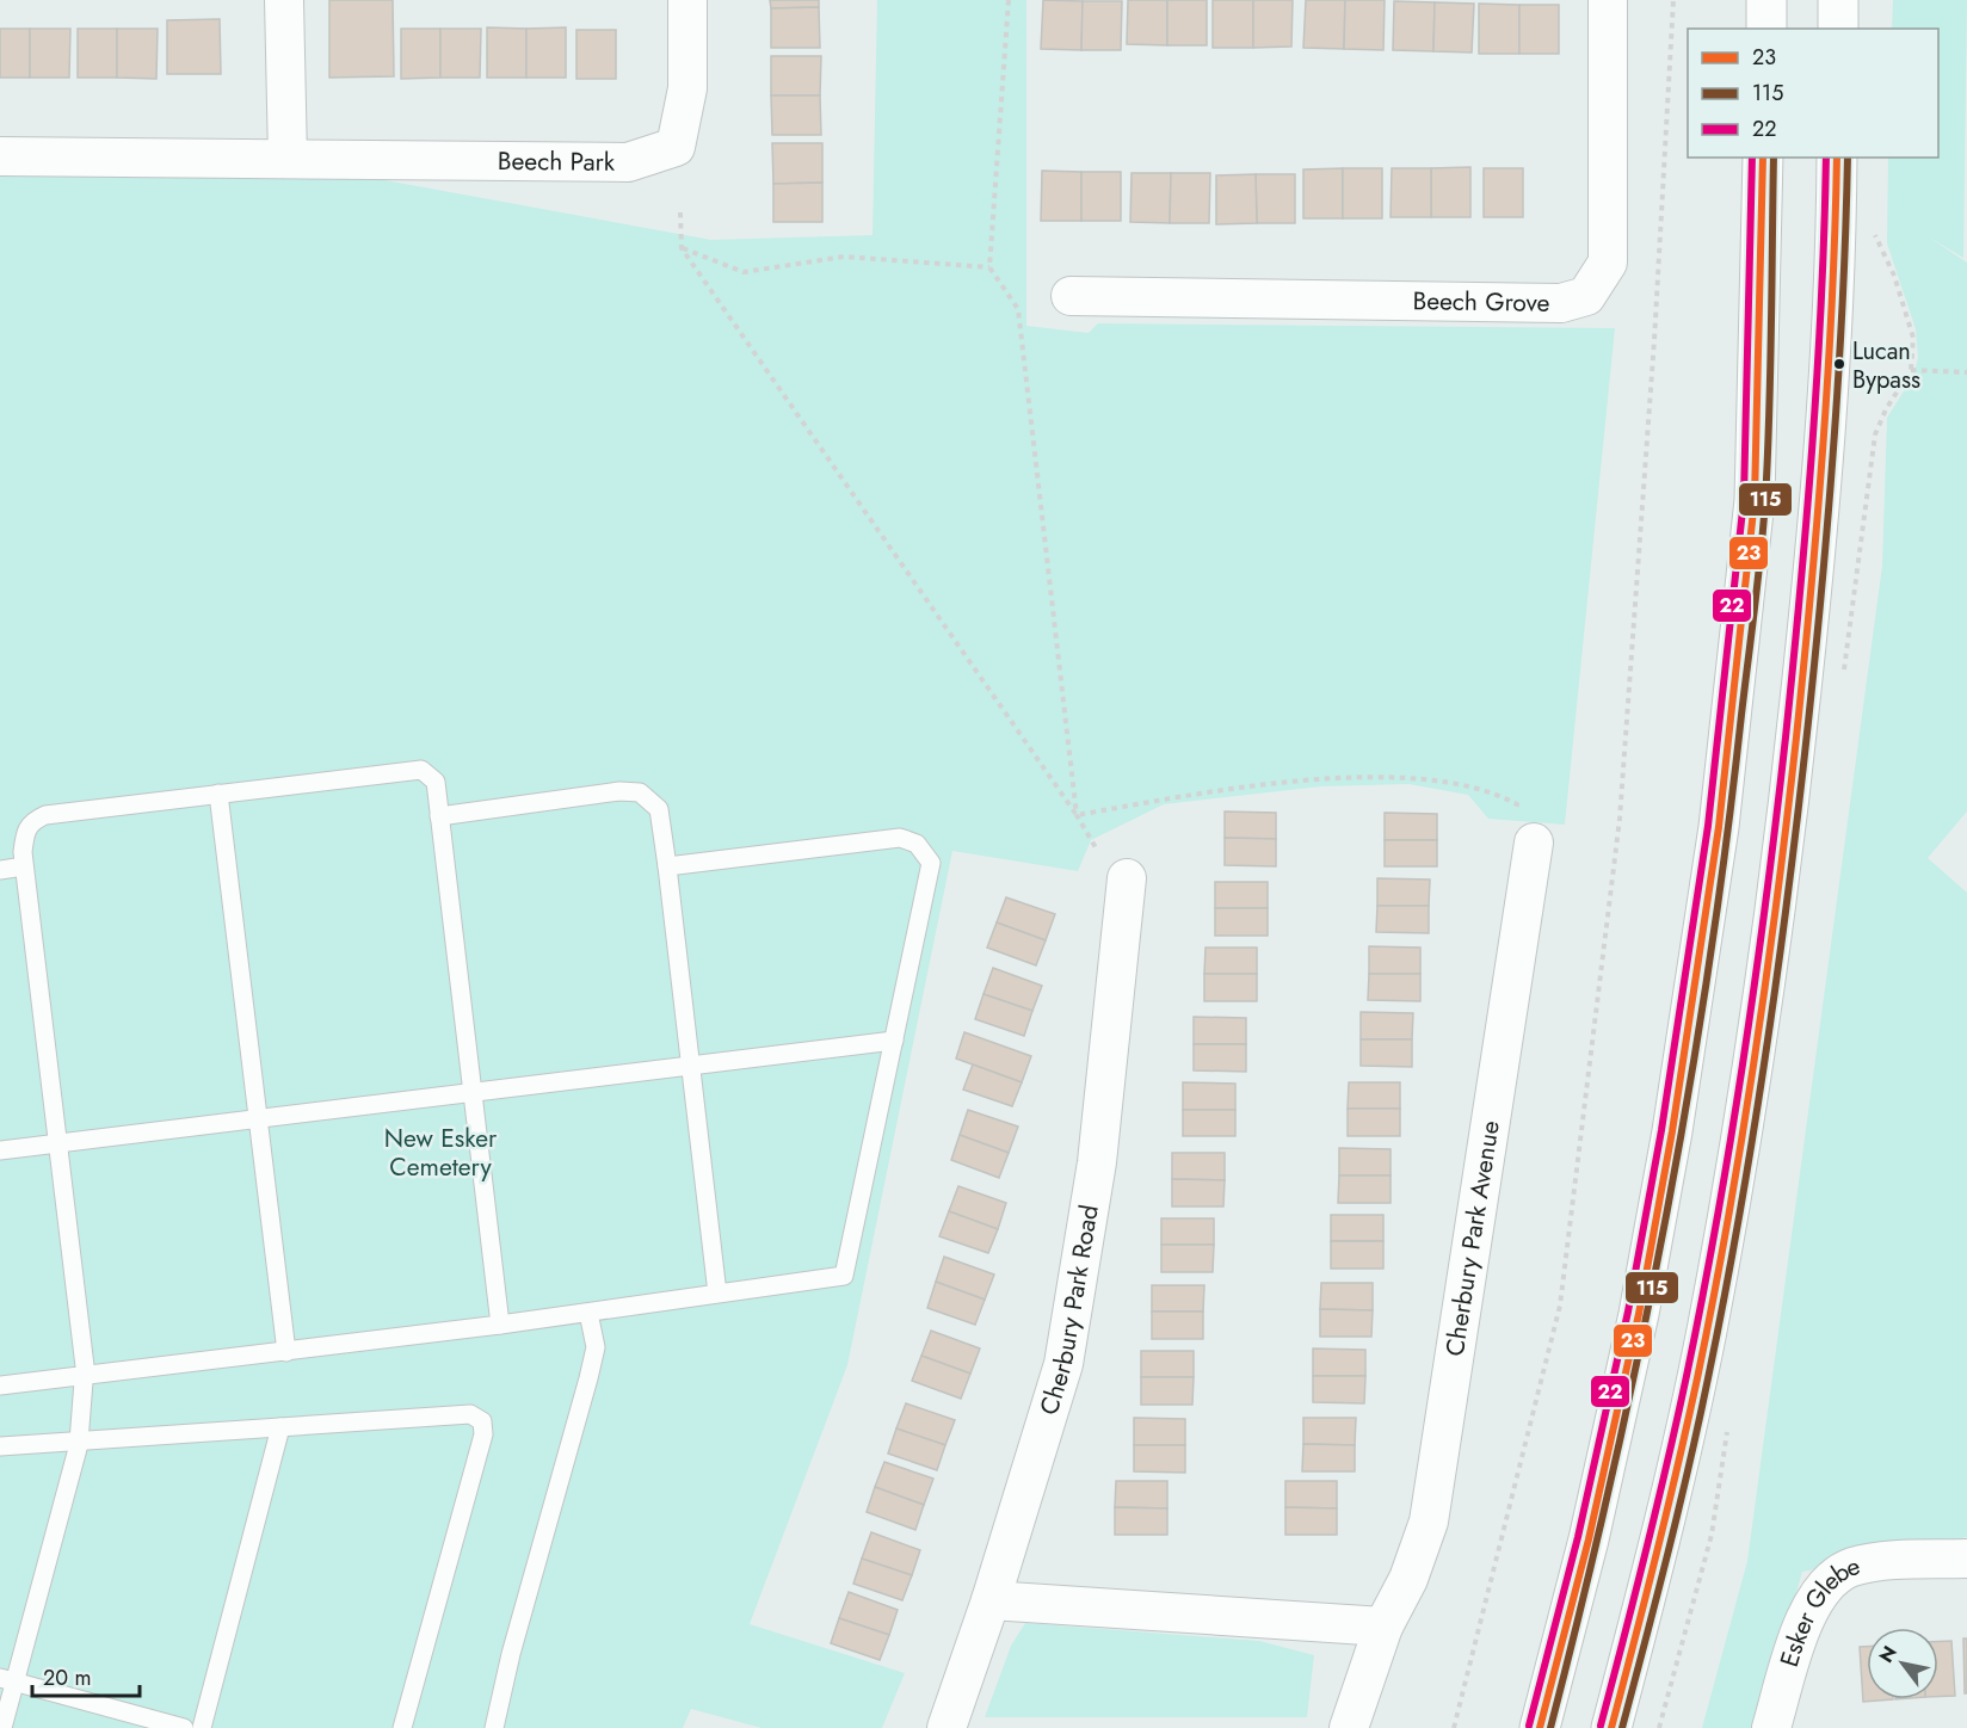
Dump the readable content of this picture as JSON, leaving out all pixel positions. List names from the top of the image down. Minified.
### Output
{"streets":{"street":["Beech Park","Beech Grove","Cherbury Park Avenue","Cherbury Park Road","Esker Glebe"]},"parks":["New Esker Cemetery"],"places":["Lucan Bypass"],"lines":["transit line 23","transit line 115","transit line 22"],"legend":["23","115","22"],"scale_bar":"20 m","north":"top left"}
